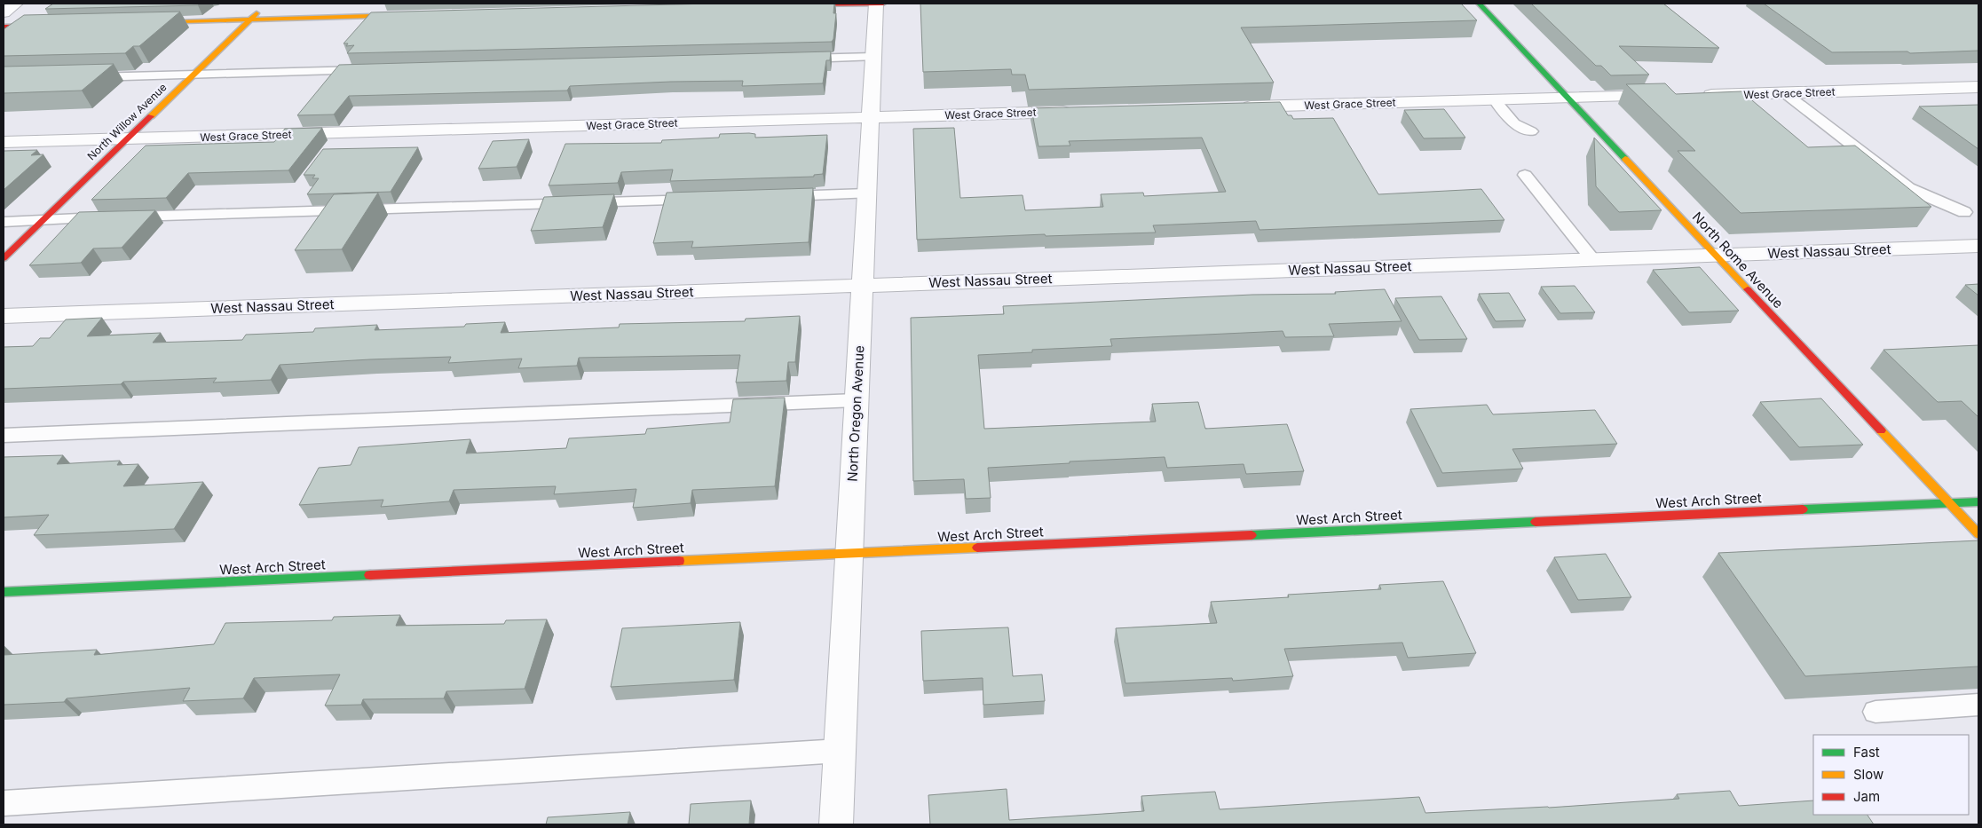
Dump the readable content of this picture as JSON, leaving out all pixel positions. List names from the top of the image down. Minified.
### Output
{"streets":{"street":["West Grace Street","North Willow Avenue","West Nassau Street","North Rome Avenue","North Oregon Avenue","West Arch Street"]},"crossings":[["West Grace Street","North Willow Avenue"],["West Grace Street","North Rome Avenue"],["West Grace Street","North Oregon Avenue"],["West Nassau Street","North Rome Avenue"],["West Nassau Street","North Oregon Avenue"],["North Rome Avenue","West Arch Street"],["North Oregon Avenue","West Arch Street"]],"legend":["Fast","Slow","Jam"]}
